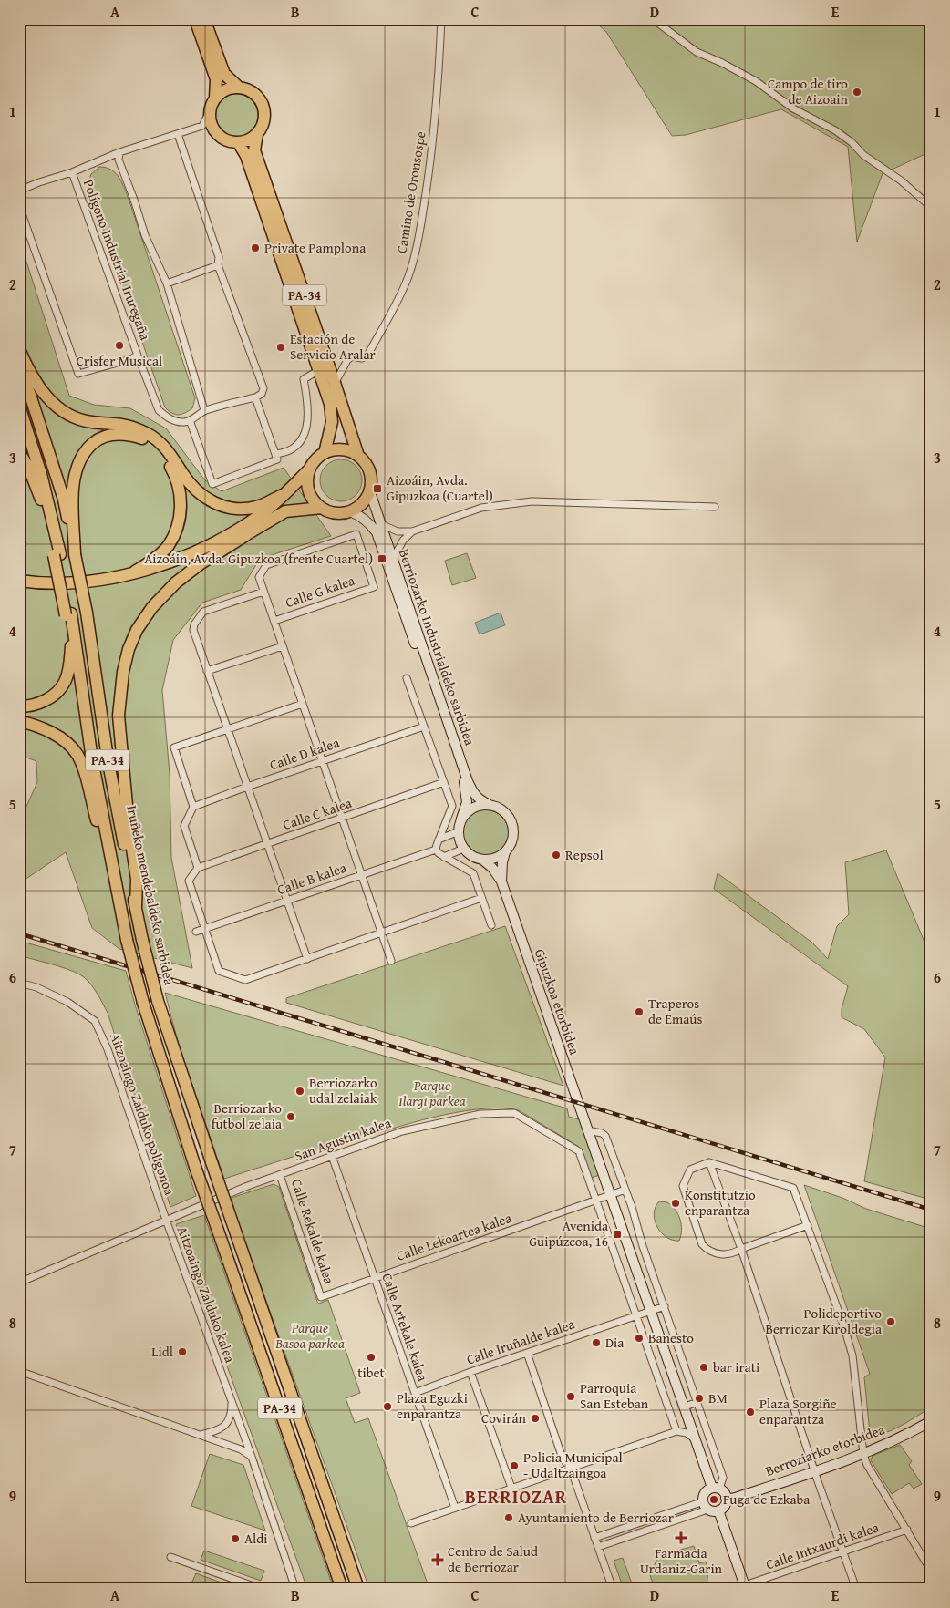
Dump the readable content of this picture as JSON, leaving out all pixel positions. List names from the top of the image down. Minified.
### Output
{"streets":{"highway":["PA-34","Iruñeko mendebaldeko sarbidea"],"main road":["Berriozarko Industrialdeko sarbidea","Gipuzkoa etorbidea","Berroziarko etorbidea"],"street":["Camino de Oronsospe","Polígono Industrial Iruregaña","Calle G kalea","Calle D kalea","Calle C kalea","Calle B kalea","Aitzoaingo Zalduko poligonoa","San Agustin kalea","Calle Rekalde kalea","Calle Lekoartea kalea","Aitzoaingo Zalduko kalea","Calle Artekale kalea","Calle Iruñalde kalea","Calle Intxaurdi kalea"]},"crossings":[["Camino de Oronsospe","PA-34"],["Polígono Industrial Iruregaña","PA-34"],["PA-34","Berriozarko Industrialdeko sarbidea"],["Berriozarko Industrialdeko sarbidea","Gipuzkoa etorbidea"],["Gipuzkoa etorbidea","Berroziarko etorbidea"],["Aitzoaingo Zalduko poligonoa","San Agustin kalea"],["Aitzoaingo Zalduko poligonoa","Aitzoaingo Zalduko kalea"],["San Agustin kalea","Calle Rekalde kalea"],["San Agustin kalea","Calle Lekoartea kalea"],["San Agustin kalea","Aitzoaingo Zalduko kalea"],["San Agustin kalea","Calle Artekale kalea"],["Calle Rekalde kalea","Calle Lekoartea kalea"],["Calle Lekoartea kalea","Calle Artekale kalea"],["Calle Artekale kalea","Calle Iruñalde kalea"]],"districts":["BERRIOZAR"],"parks":["Parque Ilargi parkea","Parque Basoa parkea"],"places":{"other":["Campo de tiro de Aizoain","Private Pamplona","Crisfer Musical","Estación de Servicio Aralar","Repsol","Traperos de Emaús","Berriozarko udal zelaiak","Berriozarko futbol zelaia","Konstitutzio enparantza","Polideportivo Berriozar Kiroldegia","Banesto","Dia","Lidl","tibet","bar irati","Parroquia San Esteban","BM","Plaza Eguzki enparantza","Plaza Sorgiñe enparantza","Covirán","Policia Municipal - Udaltzaingoa","Fuga de Ezkaba","Ayuntamiento de Berriozar","Aldi"],"transit":["Aizoáin, Avda. Gipuzkoa (Cuartel)","Aizoáin, Avda. Gipuzkoa (frente Cuartel)","Avenida Guipúzcoa, 16"],"health":["Farmacia Urdaniz-Garin","Centro de Salud de Berriozar"]},"grid":{"columns":["A","B","C","D","E"],"rows":["1","2","3","4","5","6","7","8","9"]}}
